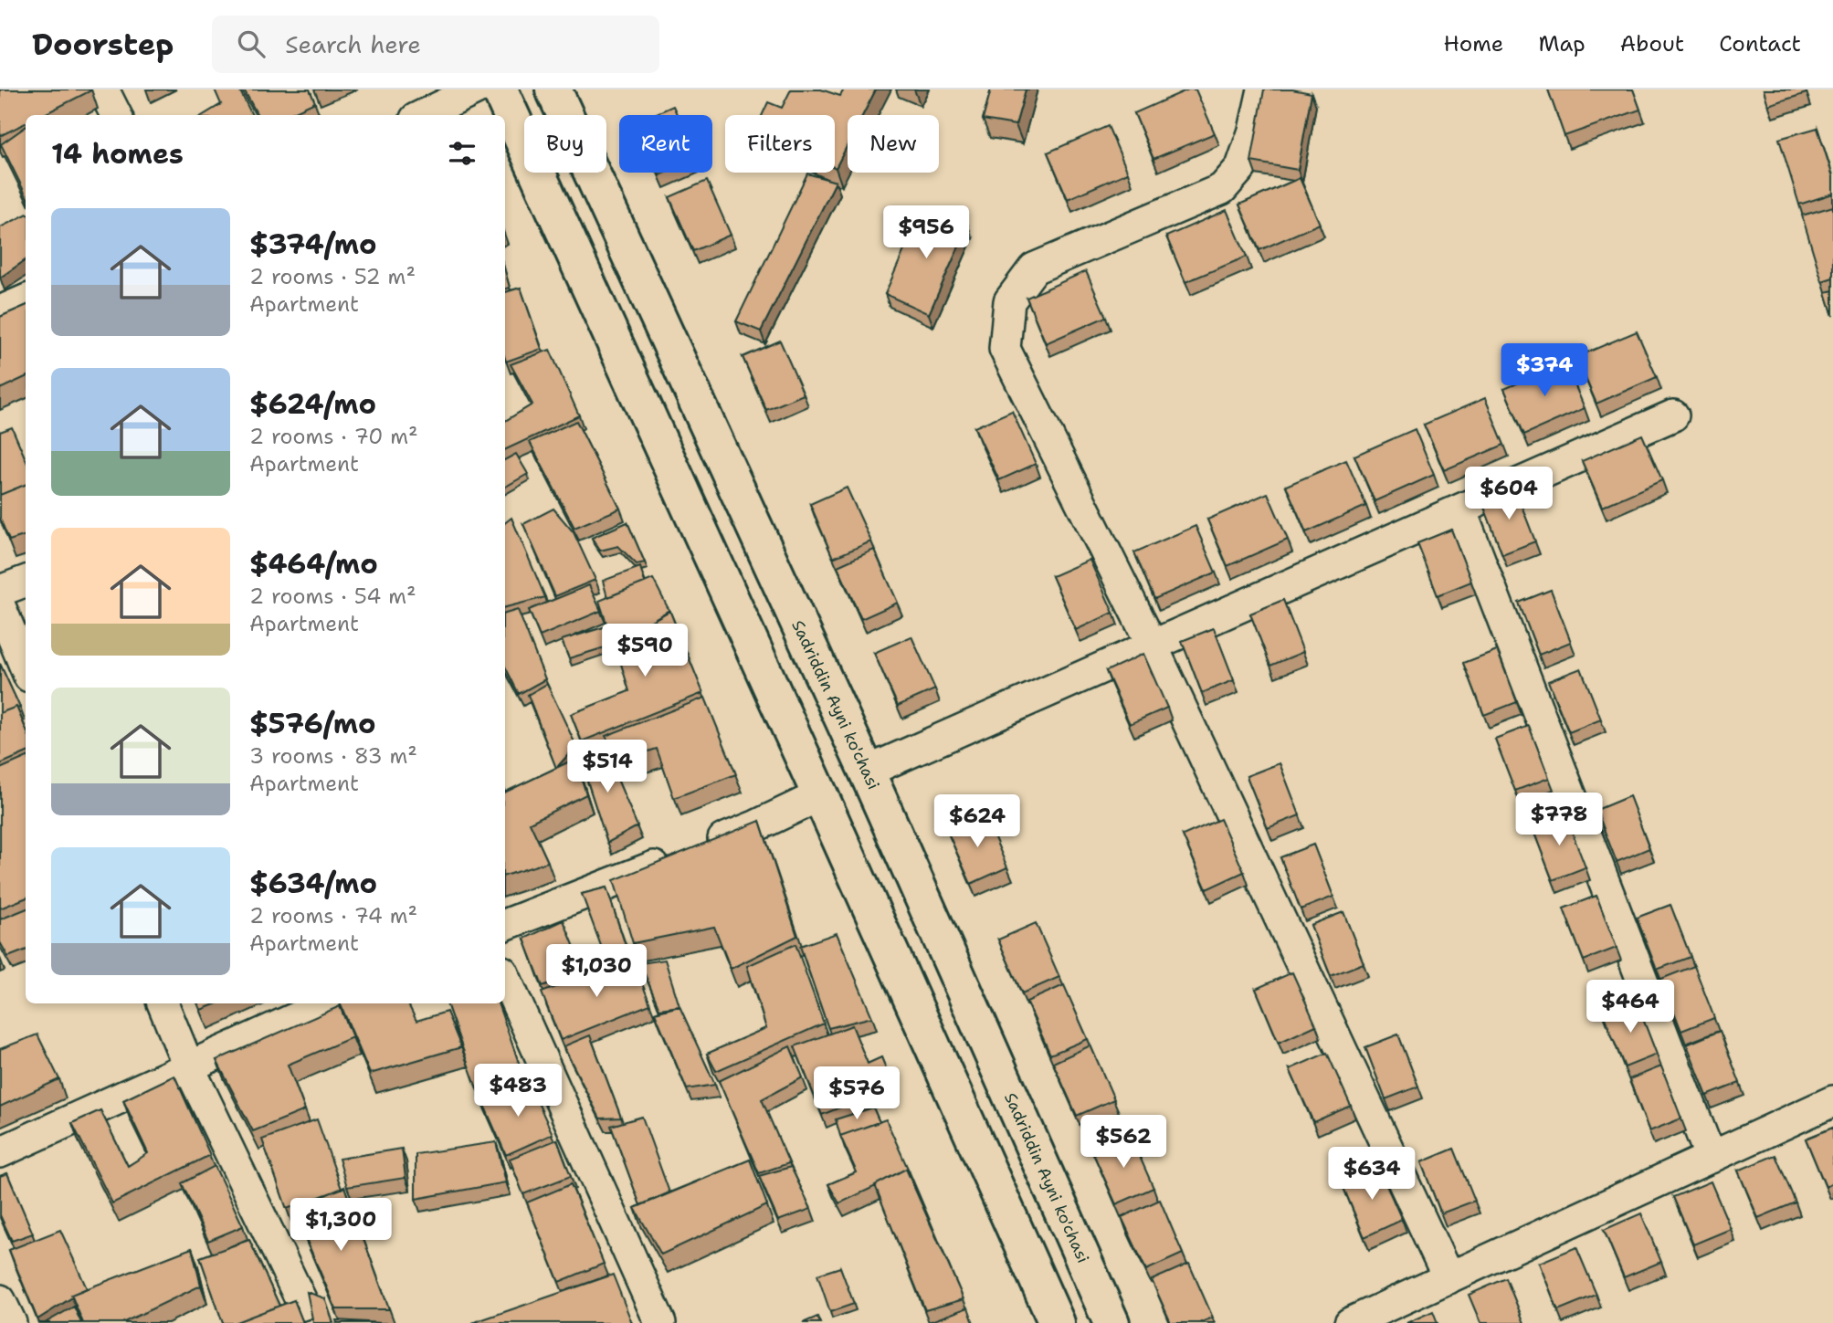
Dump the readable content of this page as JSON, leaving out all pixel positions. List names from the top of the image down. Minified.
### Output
{"streets":{"main road":["Sadriddin Ayni ko'chasi"]},"page":{"header":"Doorstep","search":"Search here","nav":["Home","Map","About","Contact"],"chip":["Buy","Rent","Filters","New"],"heading":"14 homes","list":[{"name":"$374/mo","note":"2 rooms · 52 m² · Apartment"},{"name":"$624/mo","note":"2 rooms · 70 m² · Apartment"},{"name":"$464/mo","note":"2 rooms · 54 m² · Apartment"},{"name":"$576/mo","note":"3 rooms · 83 m² · Apartment"},{"name":"$634/mo","note":"2 rooms · 74 m² · Apartment"}],"price":["$956","$374","$604","$590","$514","$778","$624","$1,030","$464","$483","$576","$562","$634","$1,300"]}}
